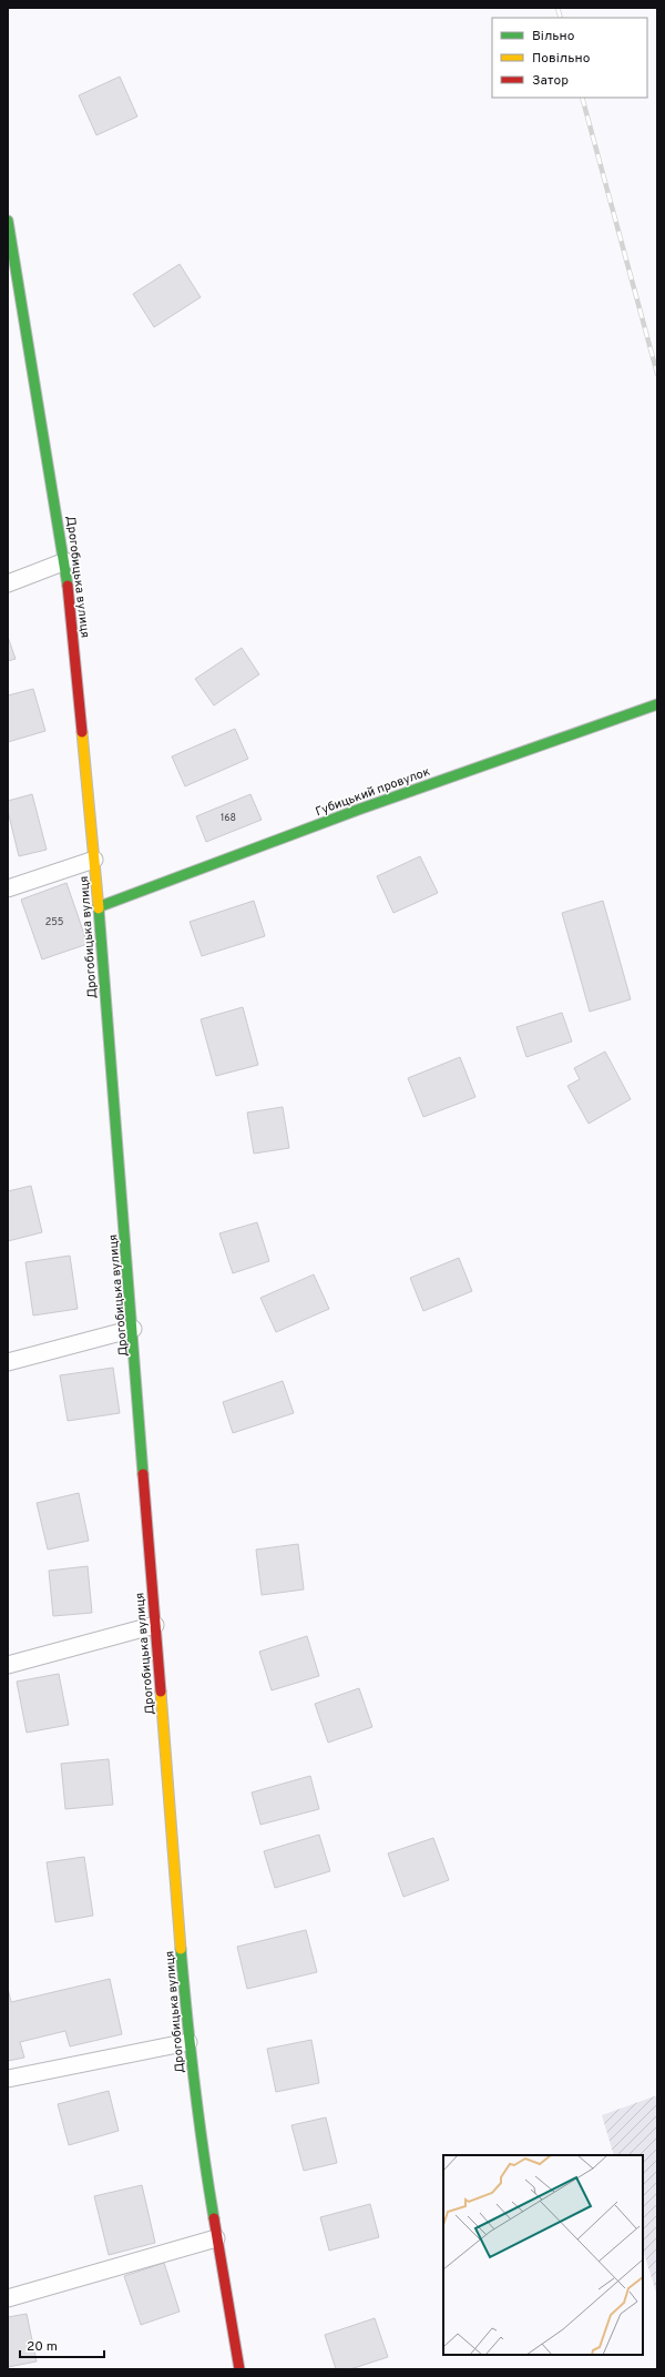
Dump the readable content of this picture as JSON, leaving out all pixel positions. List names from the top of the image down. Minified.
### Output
{"streets":{"main road":["Дрогобицька вулиця","Губицький провулок"]},"crossings":[["Дрогобицька вулиця","Губицький провулок"]],"house_numbers":["168","255"],"legend":["Вільно","Повільно","Затор"],"scale_bar":"20 m"}
